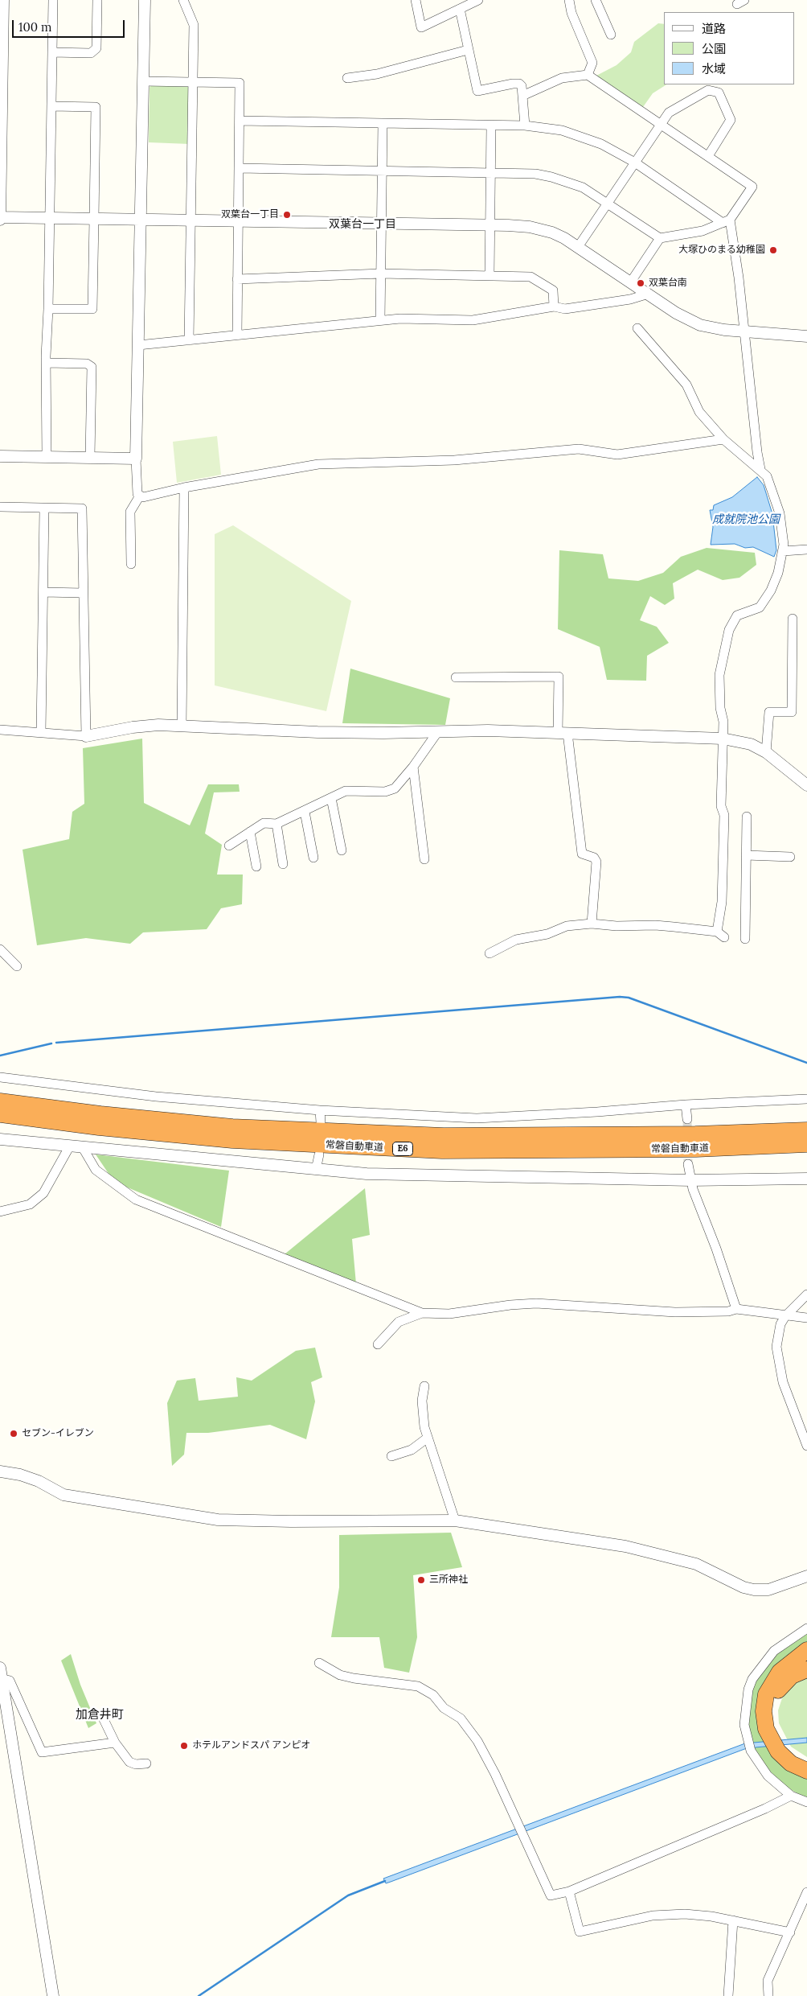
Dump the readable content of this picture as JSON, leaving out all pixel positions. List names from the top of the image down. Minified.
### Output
{"streets":{"highway":["常磐自動車道","E6"]},"districts":["双葉台一丁目","加倉井町"],"water":["成就院池公園"],"places":["双葉台一丁目","大塚ひのまる幼稚園","双葉台南","セブン-イレブン","三所神社","ホテルアンドスパ アンピオ"],"legend":["道路","公園","水域"],"scale_bar":"100 m"}
